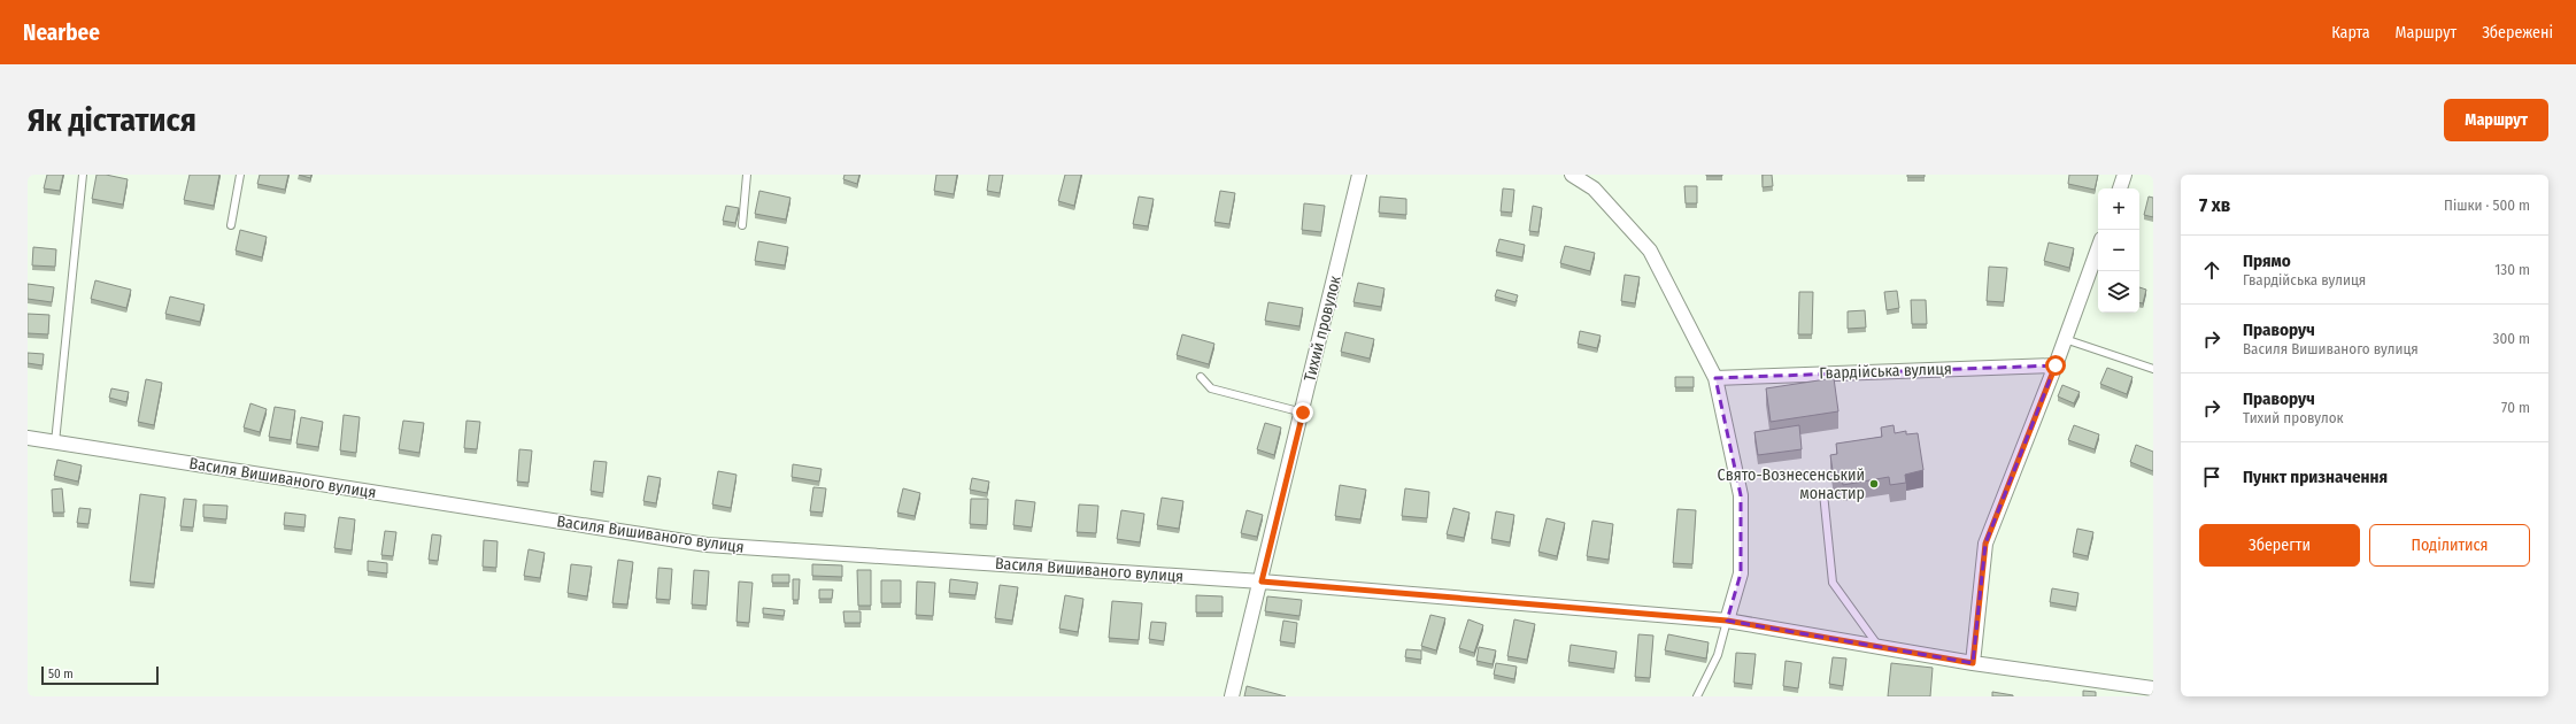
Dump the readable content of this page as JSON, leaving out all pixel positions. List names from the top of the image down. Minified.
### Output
{"streets":{"street":["Тихий провулок","Гвардійська вулиця","Василя Вишиваного вулиця"]},"crossings":[["Тихий провулок","Василя Вишиваного вулиця"]],"places":["Cвято-Вознесенський монастир"],"scale_bar":"50 m","page":{"header":"Nearbee","nav":["Карта","Маршрут","Збережені"],"buttons":["Маршрут",["Зберегти","Поділитися"]],"title":"Як дістатися","heading":["7 хв","Пішки · 500 m"],"map_buttons":["+","−"],"list":[["Прямо","Гвардійська вулиця","130 m"],["Праворуч","Василя Вишиваного вулиця","300 m"],["Праворуч","Тихий провулок","70 m"],"Пункт призначення"],"scale":"50 m"}}
